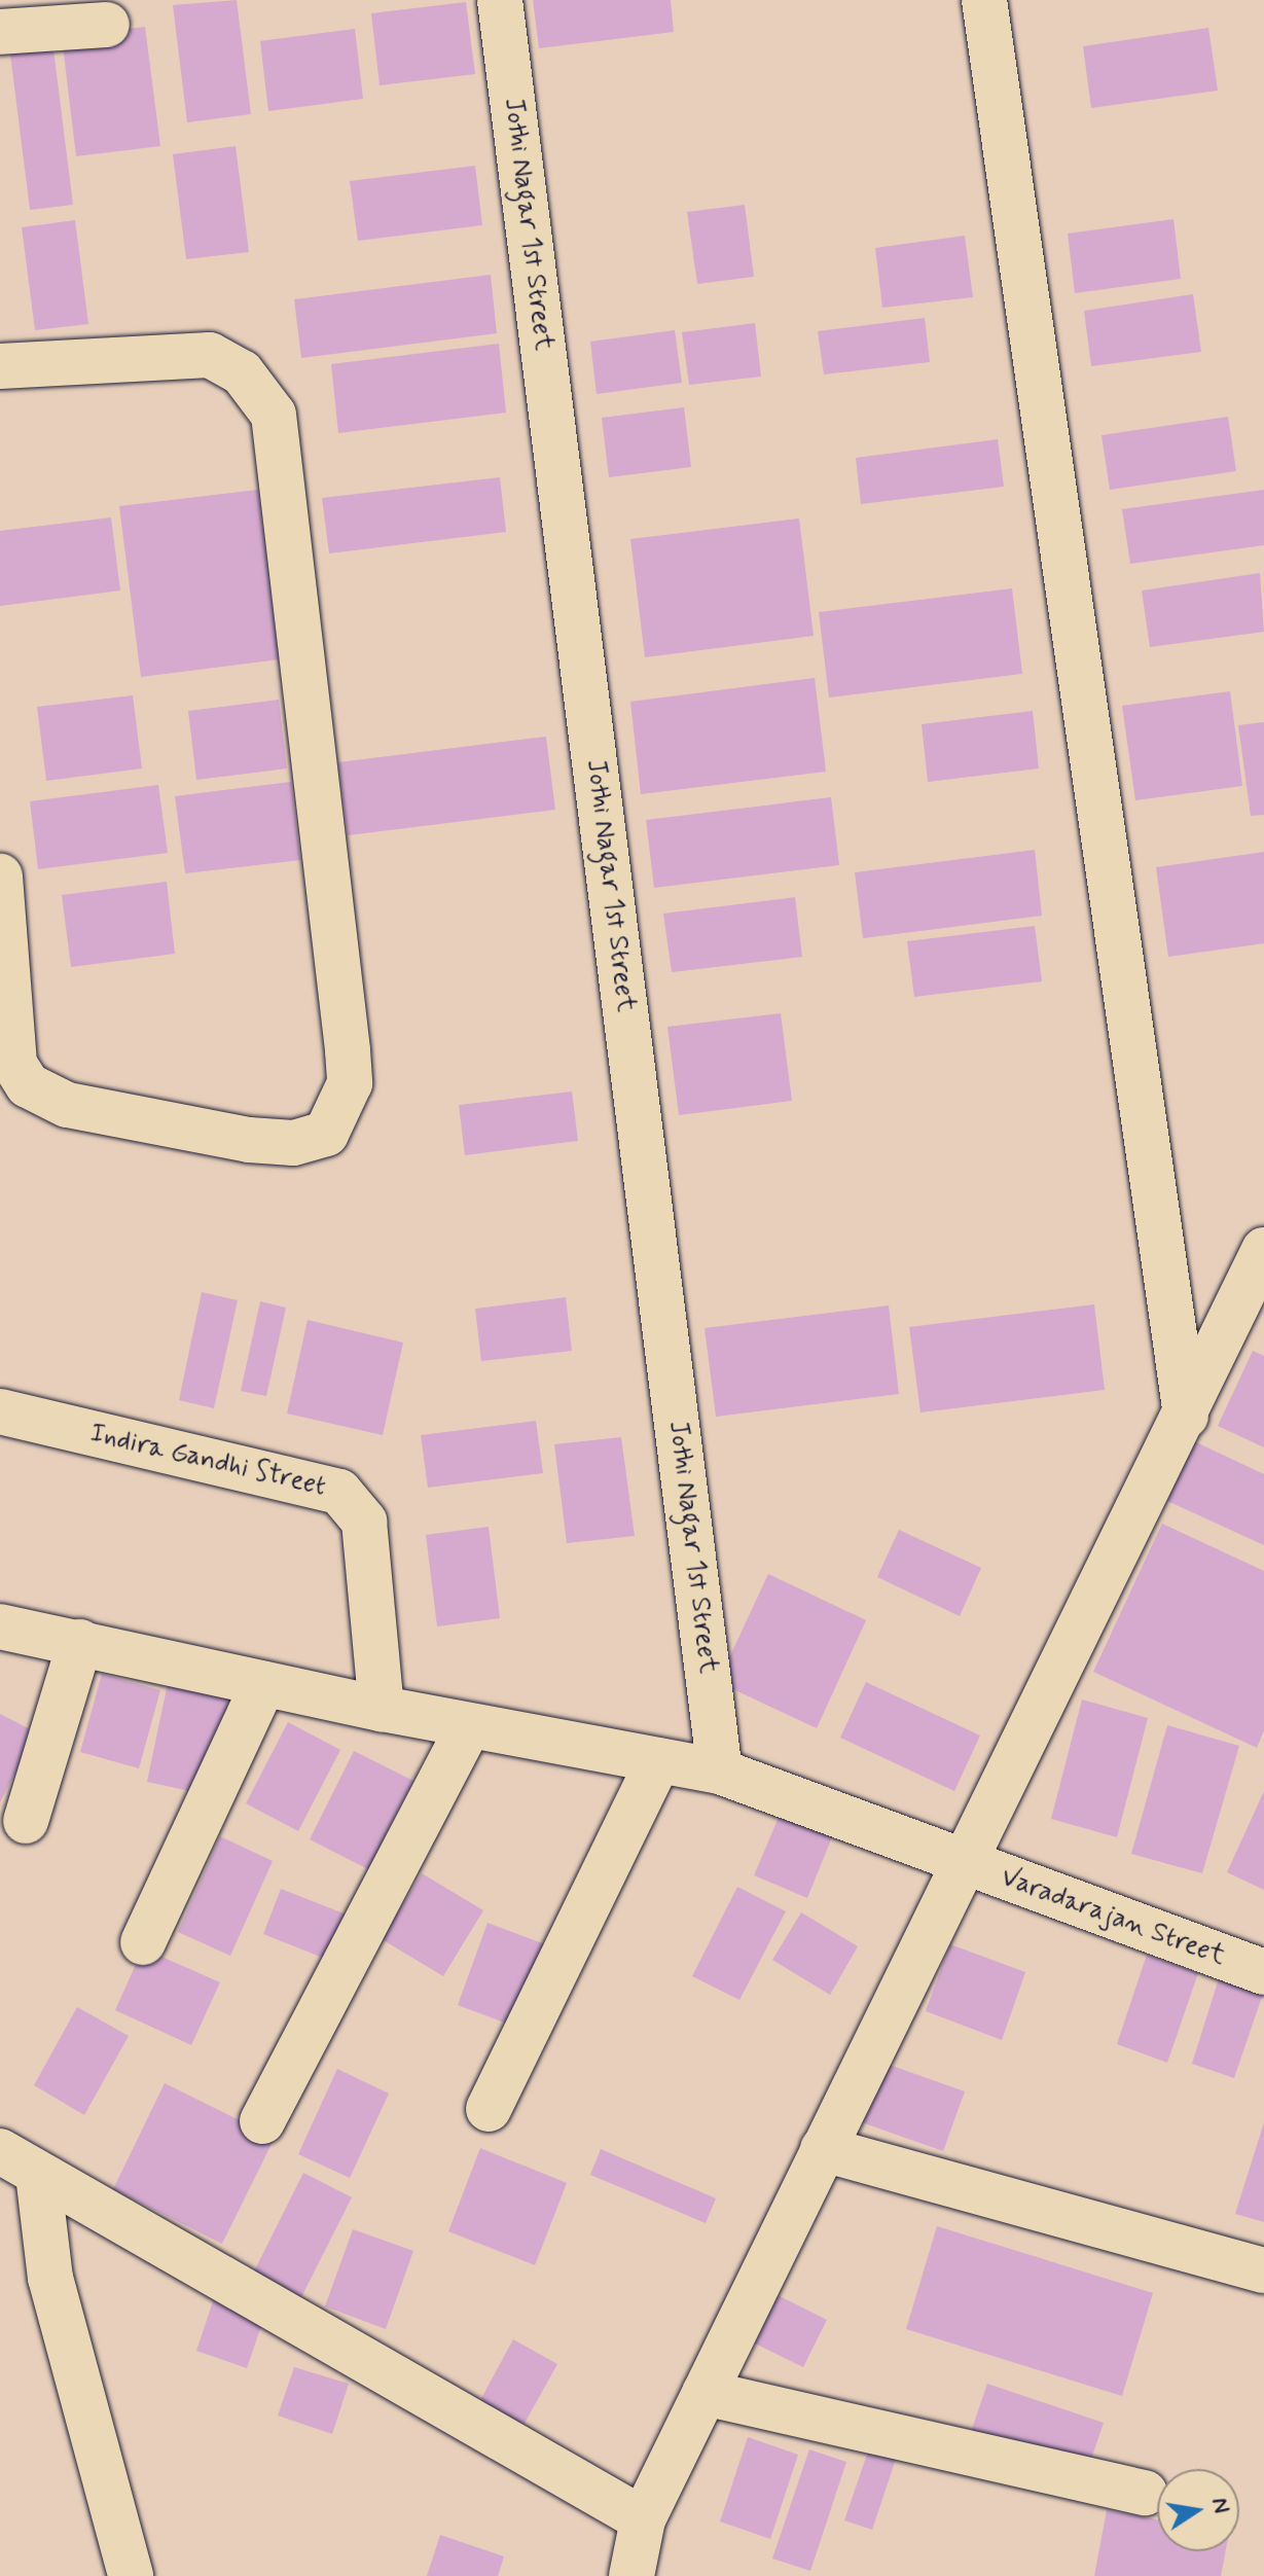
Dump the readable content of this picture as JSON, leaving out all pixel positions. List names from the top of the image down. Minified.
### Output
{"streets":{"street":["Jothi Nagar 1st Street","Indira Gandhi Street","Varadarajan Street"]},"crossings":[["Jothi Nagar 1st Street","Varadarajan Street"],["Indira Gandhi Street","Varadarajan Street"]],"north":"right"}
